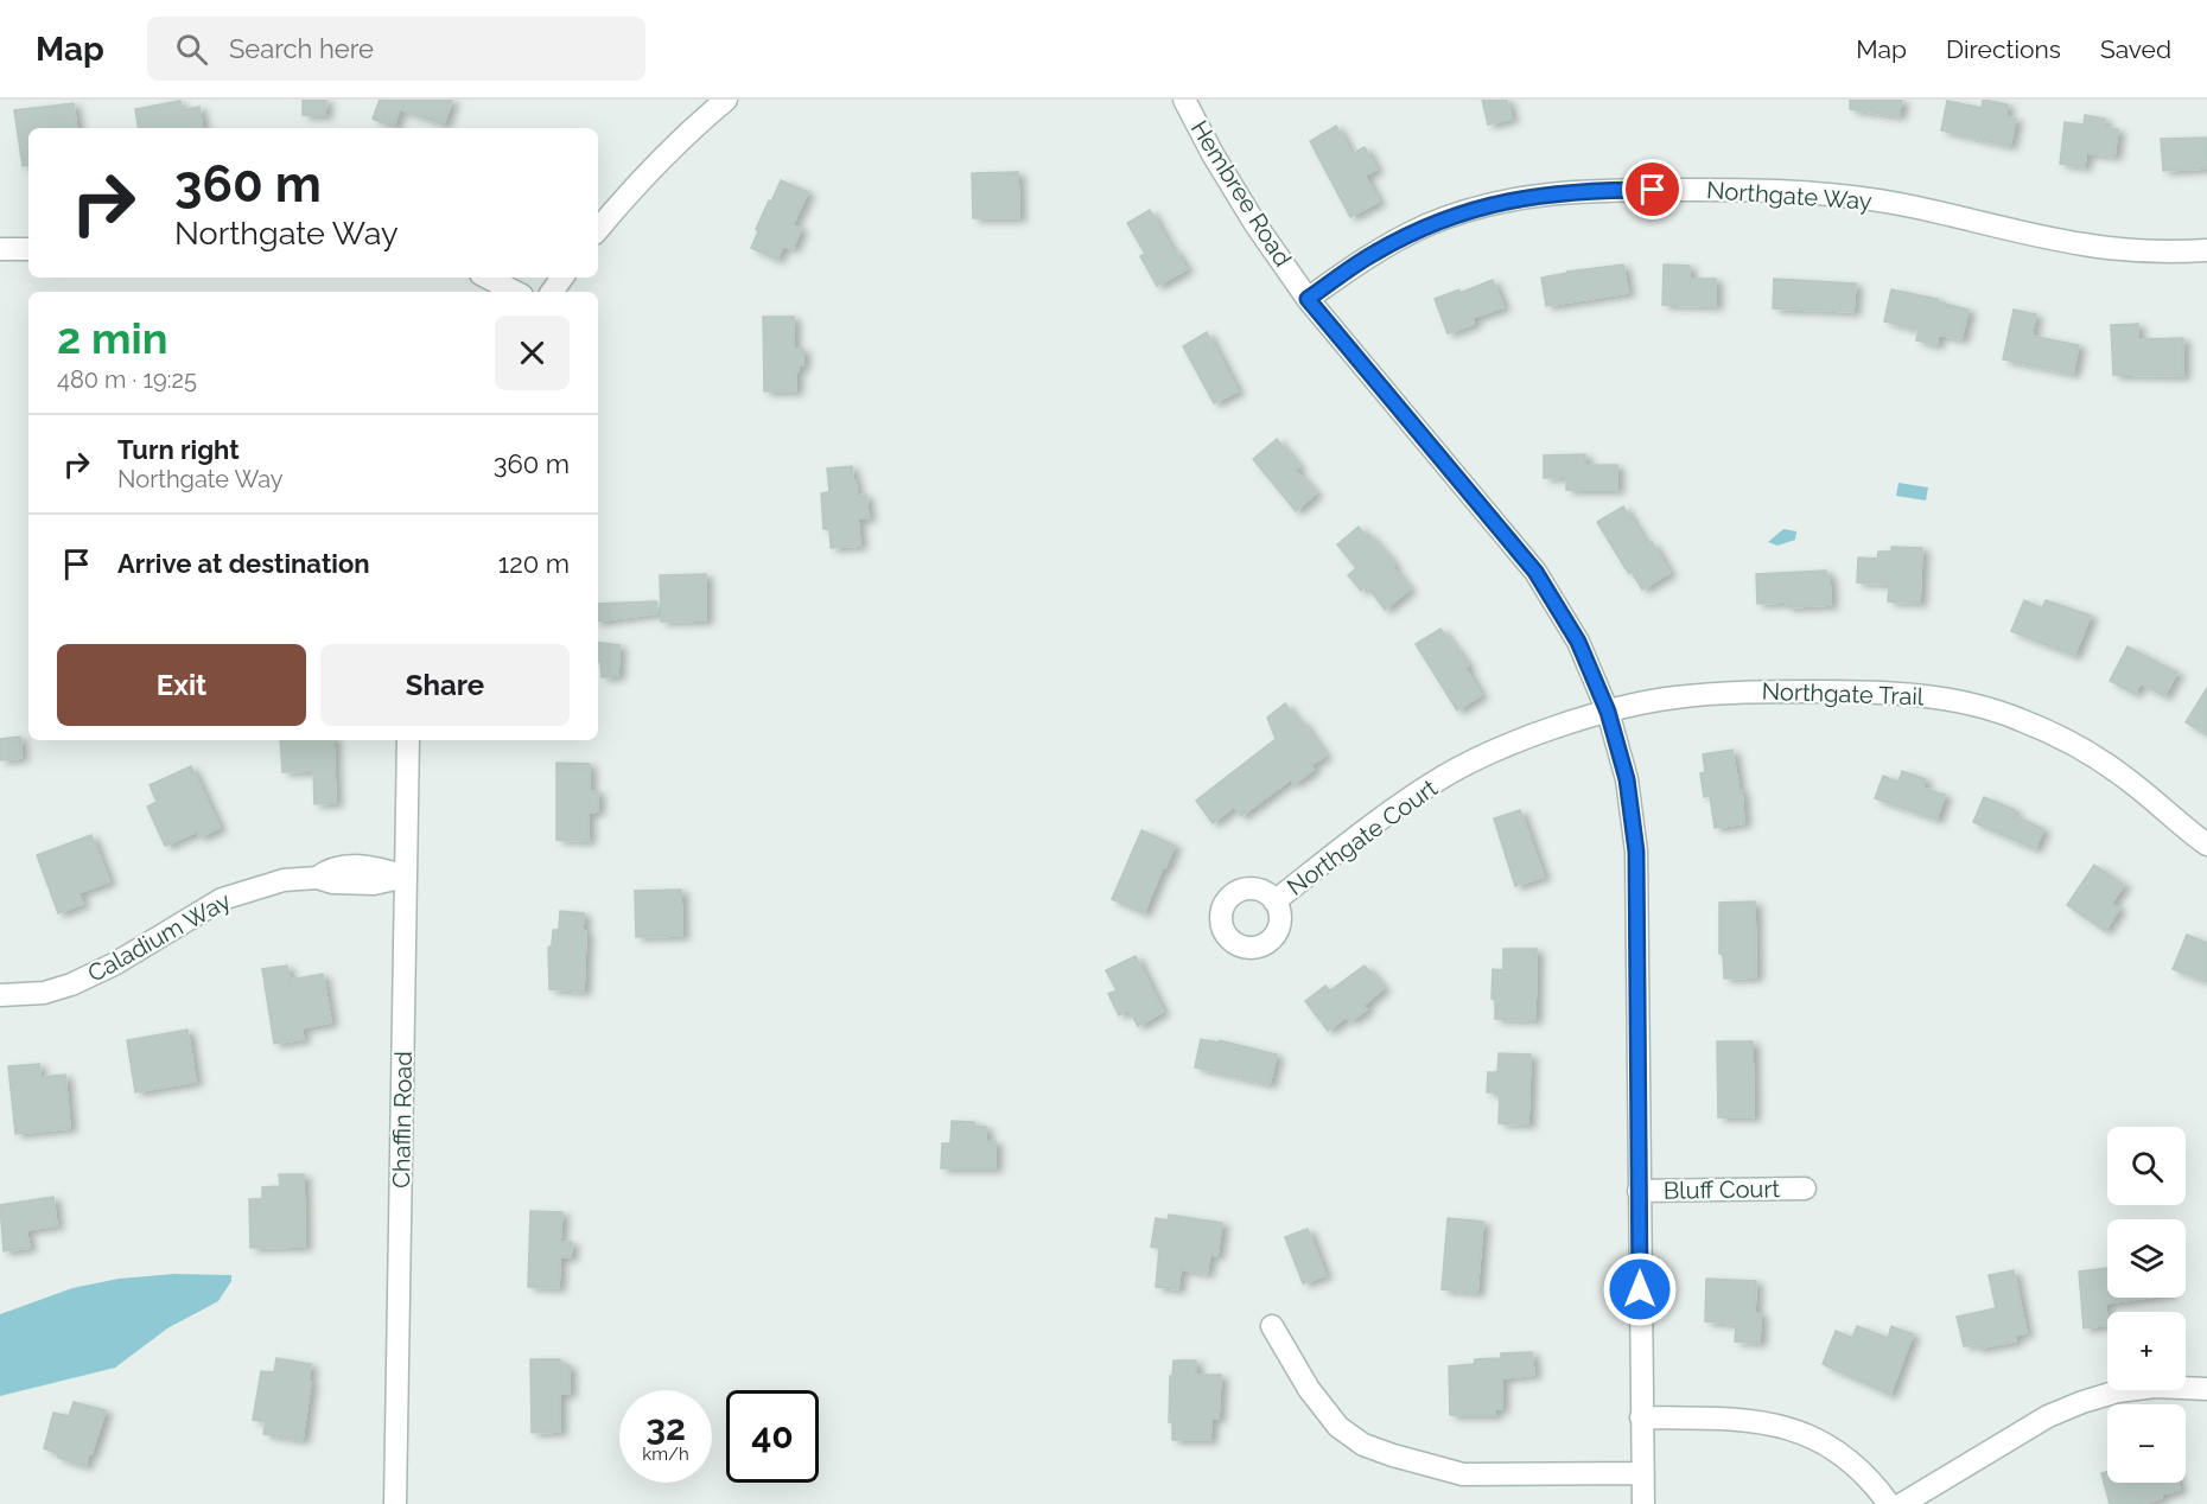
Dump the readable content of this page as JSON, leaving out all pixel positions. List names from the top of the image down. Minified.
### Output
{"streets":{"street":["Hembree Road","Northgate Way","Northgate Trail","Northgate Court","Caladium Way","Chaffin Road","Bluff Court"]},"crossings":[["Hembree Road","Northgate Way"],["Hembree Road","Northgate Trail"],["Hembree Road","Northgate Court"],["Hembree Road","Bluff Court"],["Northgate Trail","Northgate Court"],["Caladium Way","Chaffin Road"]],"page":{"header":"Map","search":"Search here","nav":["Map","Directions","Saved"],"turn":["360 m","Northgate Way"],"heading":["2 min","480 m · 19:25"],"list":[{"name":"Turn right","note":"Northgate Way","value":"360 m"},{"name":"Arrive at destination","value":"120 m"}],"buttons":["Exit","Share"],"map_buttons":["+","−"],"speed":"32 km/h","limit":"40"}}
